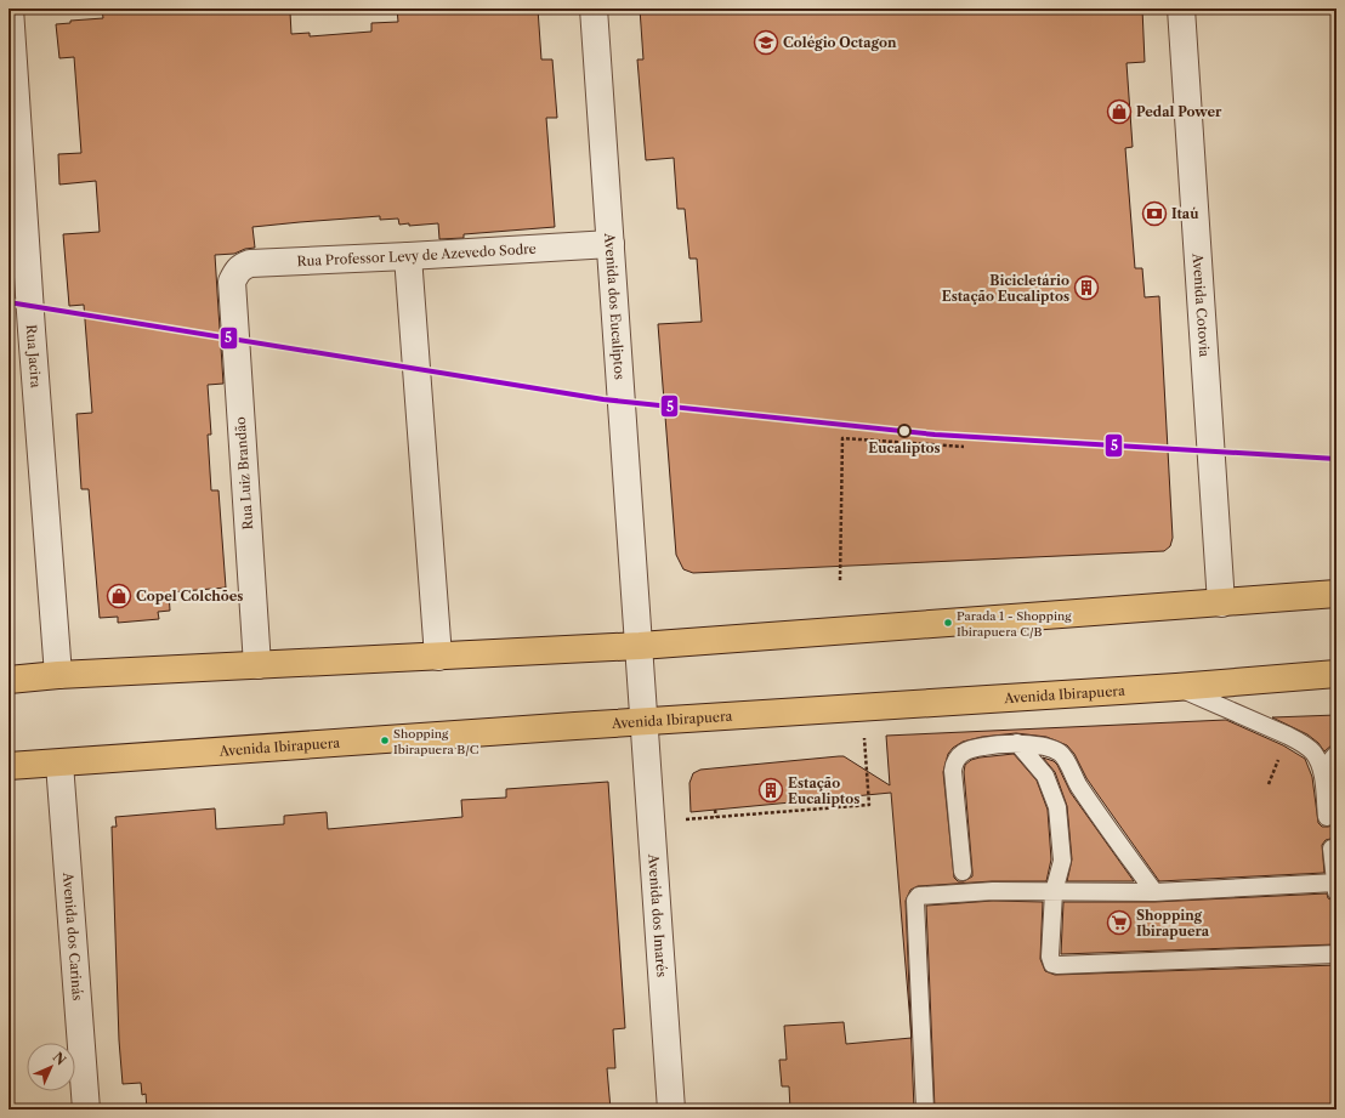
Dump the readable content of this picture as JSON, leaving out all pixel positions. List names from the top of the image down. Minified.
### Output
{"streets":{"main road":["Avenida Ibirapuera"],"street":["Rua Professor Levy de Azevedo Sodre","Avenida Cotovia","Avenida dos Eucaliptos","Rua Jacira","Rua Luiz Brandão","Avenida dos Imarés","Avenida dos Carinás"]},"crossings":[["Rua Professor Levy de Azevedo Sodre","Avenida dos Eucaliptos"],["Rua Professor Levy de Azevedo Sodre","Rua Luiz Brandão"],["Avenida dos Eucaliptos","Avenida Ibirapuera"],["Avenida dos Eucaliptos","Avenida dos Imarés"],["Avenida Ibirapuera","Avenida dos Imarés"],["Avenida Ibirapuera","Avenida dos Carinás"]],"places":{"school or university":["Colégio Octagon"],"shop":["Pedal Power","Copel Colchões"],"bank":["Itaú"],"building":["Bicicletário Estação Eucaliptos","Estação Eucaliptos"],"other":["Eucaliptos","Parada 1 - Shopping Ibirapuera C/B","Shopping Ibirapuera B/C"],"supermarket":["Shopping Ibirapuera"]},"lines":["transit line 5"],"north":"top right"}
